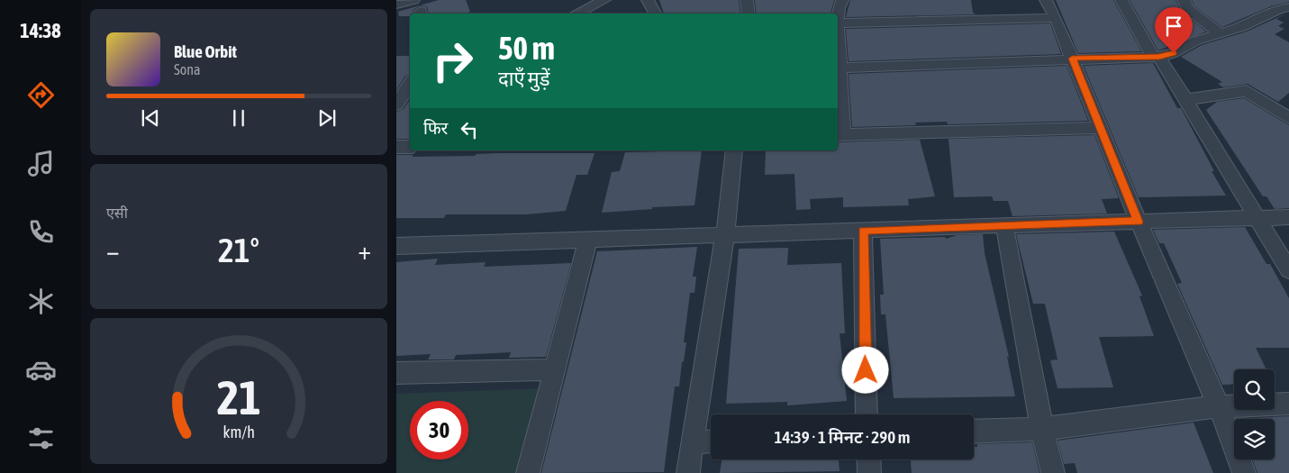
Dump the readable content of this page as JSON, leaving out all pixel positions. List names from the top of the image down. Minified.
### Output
{"page":{"tabs":"14:38","turn":["50 m","दाएँ मुड़ें"],"song":["Blue Orbit","Sona"],"then":"फिर","tile":"एसी","heat":["−","21°","+"],"limit":"30","trip":"14:39 · 1 मिनट · 290 m","gauge":["21","km/h"]}}
